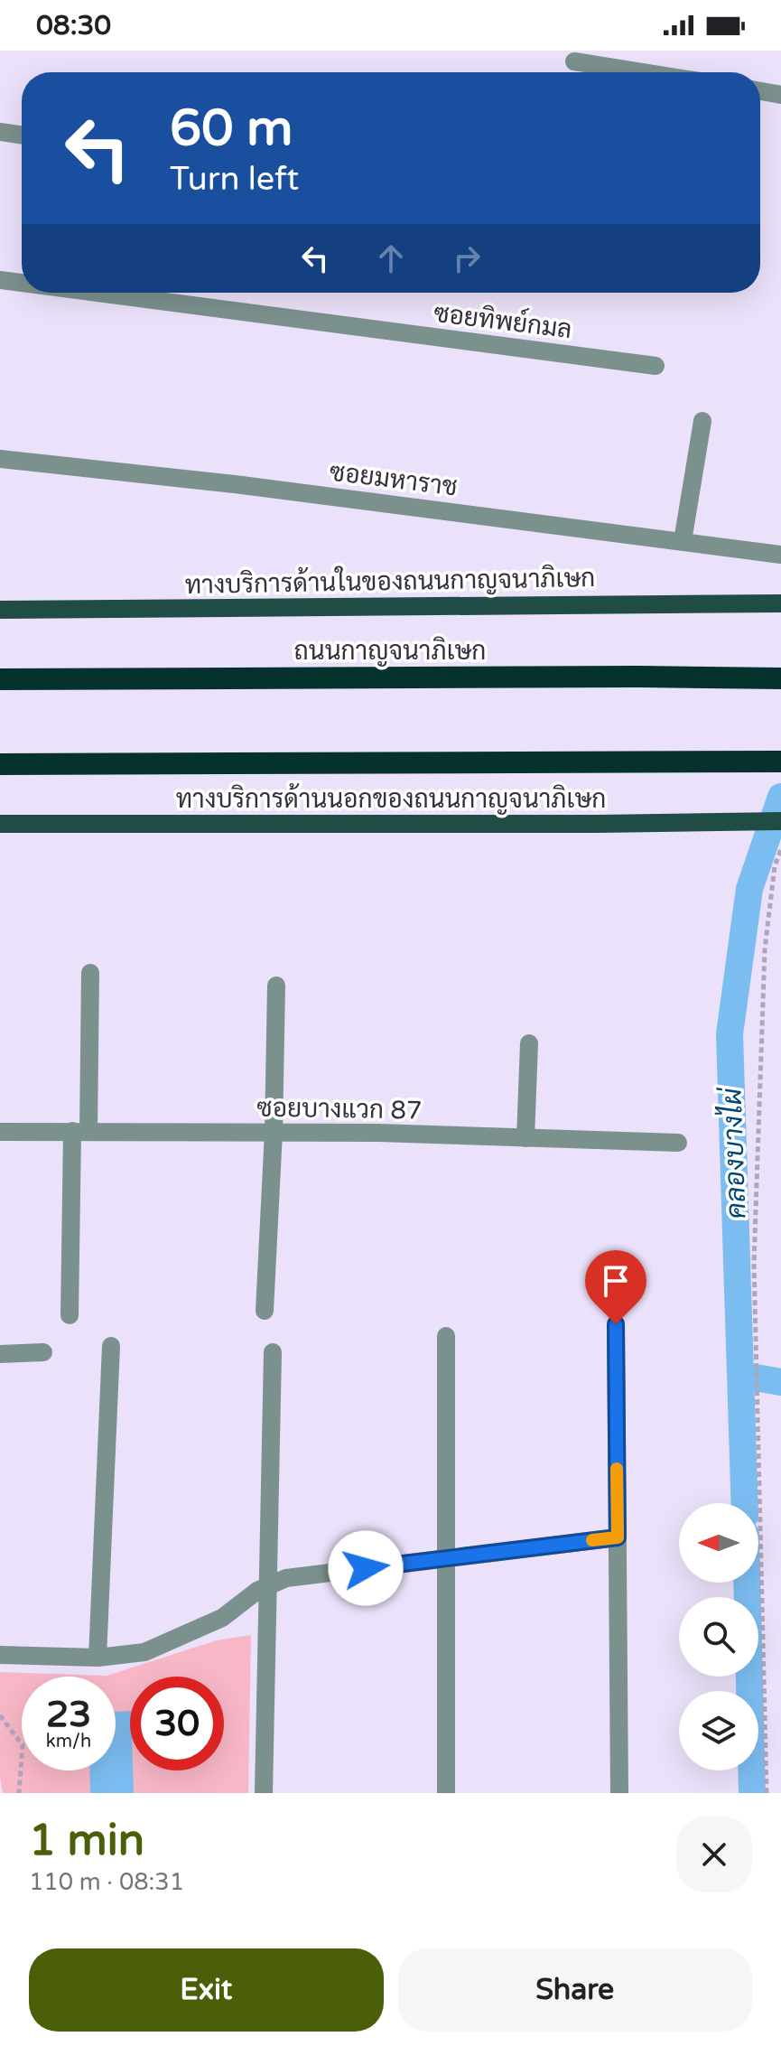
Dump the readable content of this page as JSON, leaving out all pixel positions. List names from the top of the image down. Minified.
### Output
{"streets":{"highway":["ถนนกาญจนาภิเษก"],"main road":["ทางบริการด้านในของถนนกาญจนาภิเษก","ทางบริการด้านนอกของถนนกาญจนาภิเษก"],"street":["ซอยทิพย์กมล","ซอยมหาราช","ซอยบางแวก 87"]},"water":["คลองบางไผ่"],"north":"left","page":{"status":"08:30","turn":["60 m","Turn left"],"speed":"23 km/h","limit":"30","heading":["1 min","110 m · 08:31"],"buttons":["Exit","Share"]}}
